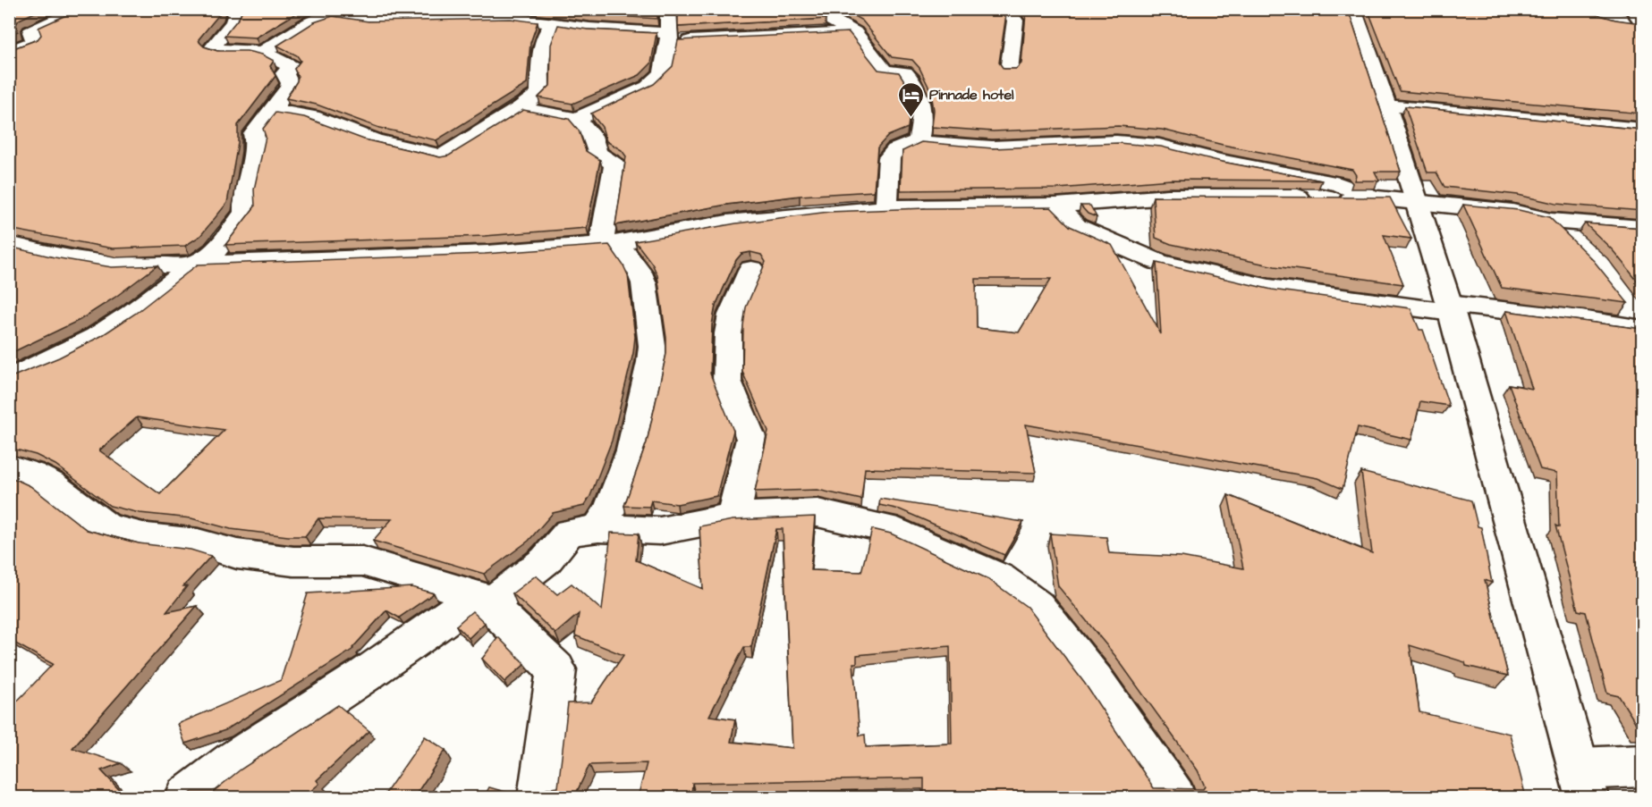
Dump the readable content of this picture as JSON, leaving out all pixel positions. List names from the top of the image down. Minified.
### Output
{"places":{"hotel":["Pinnade hotel"]}}
